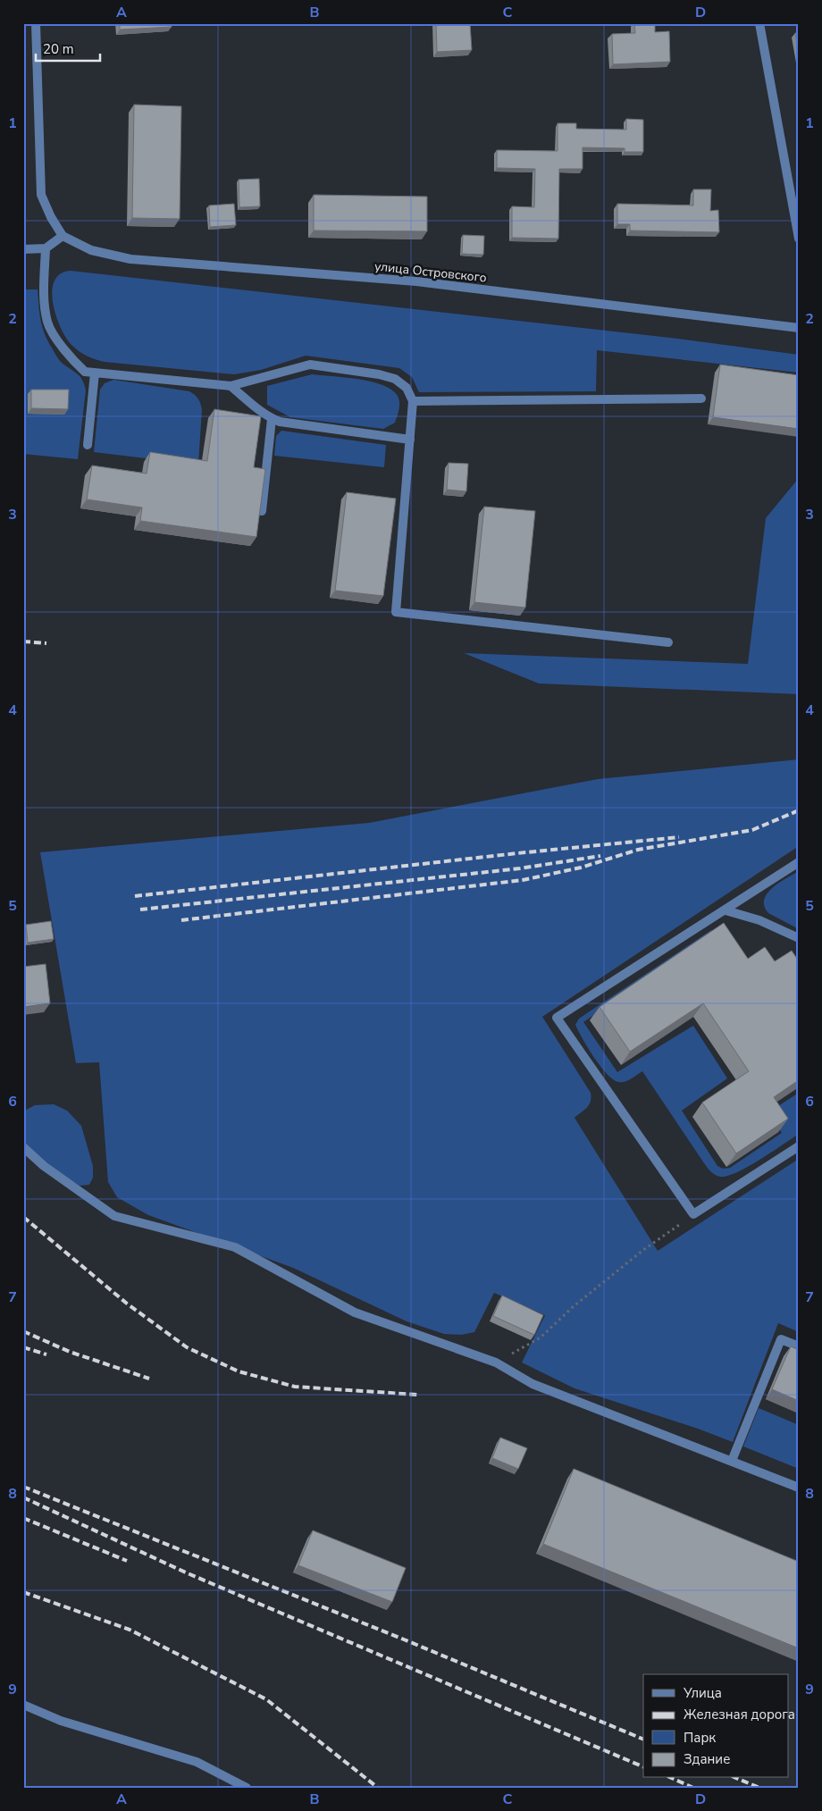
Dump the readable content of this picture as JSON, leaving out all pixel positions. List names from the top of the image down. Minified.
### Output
{"streets":{"street":["улица Островского"]},"legend":["Улица","Железная дорога","Парк","Здание"],"scale_bar":"20 m","grid":{"columns":["A","B","C","D"],"rows":["1","2","3","4","5","6","7","8","9"]}}
